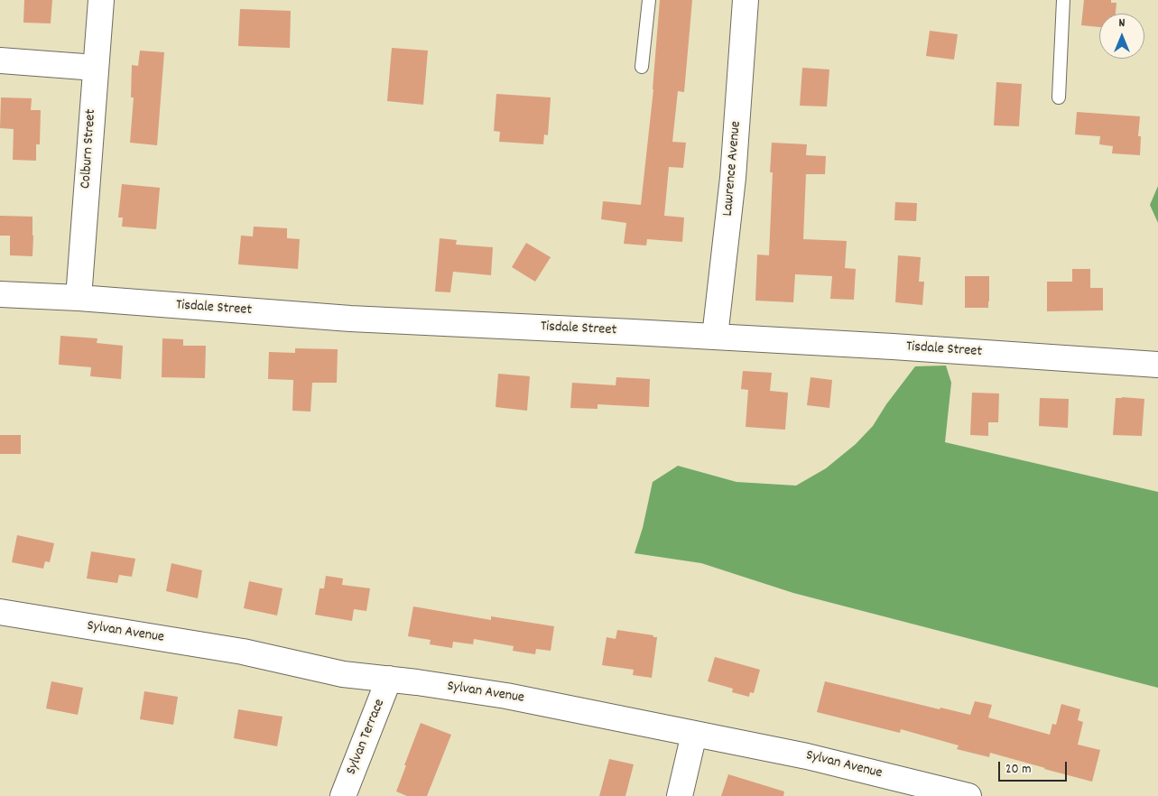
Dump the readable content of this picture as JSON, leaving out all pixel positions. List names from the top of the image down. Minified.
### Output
{"streets":{"street":["Colburn Street","Lawrence Avenue","Tisdale Street","Sylvan Avenue","Sylvan Terrace"]},"crossings":[["Colburn Street","Tisdale Street"],["Lawrence Avenue","Tisdale Street"],["Sylvan Avenue","Sylvan Terrace"]],"scale_bar":"20 m","north":"top"}
